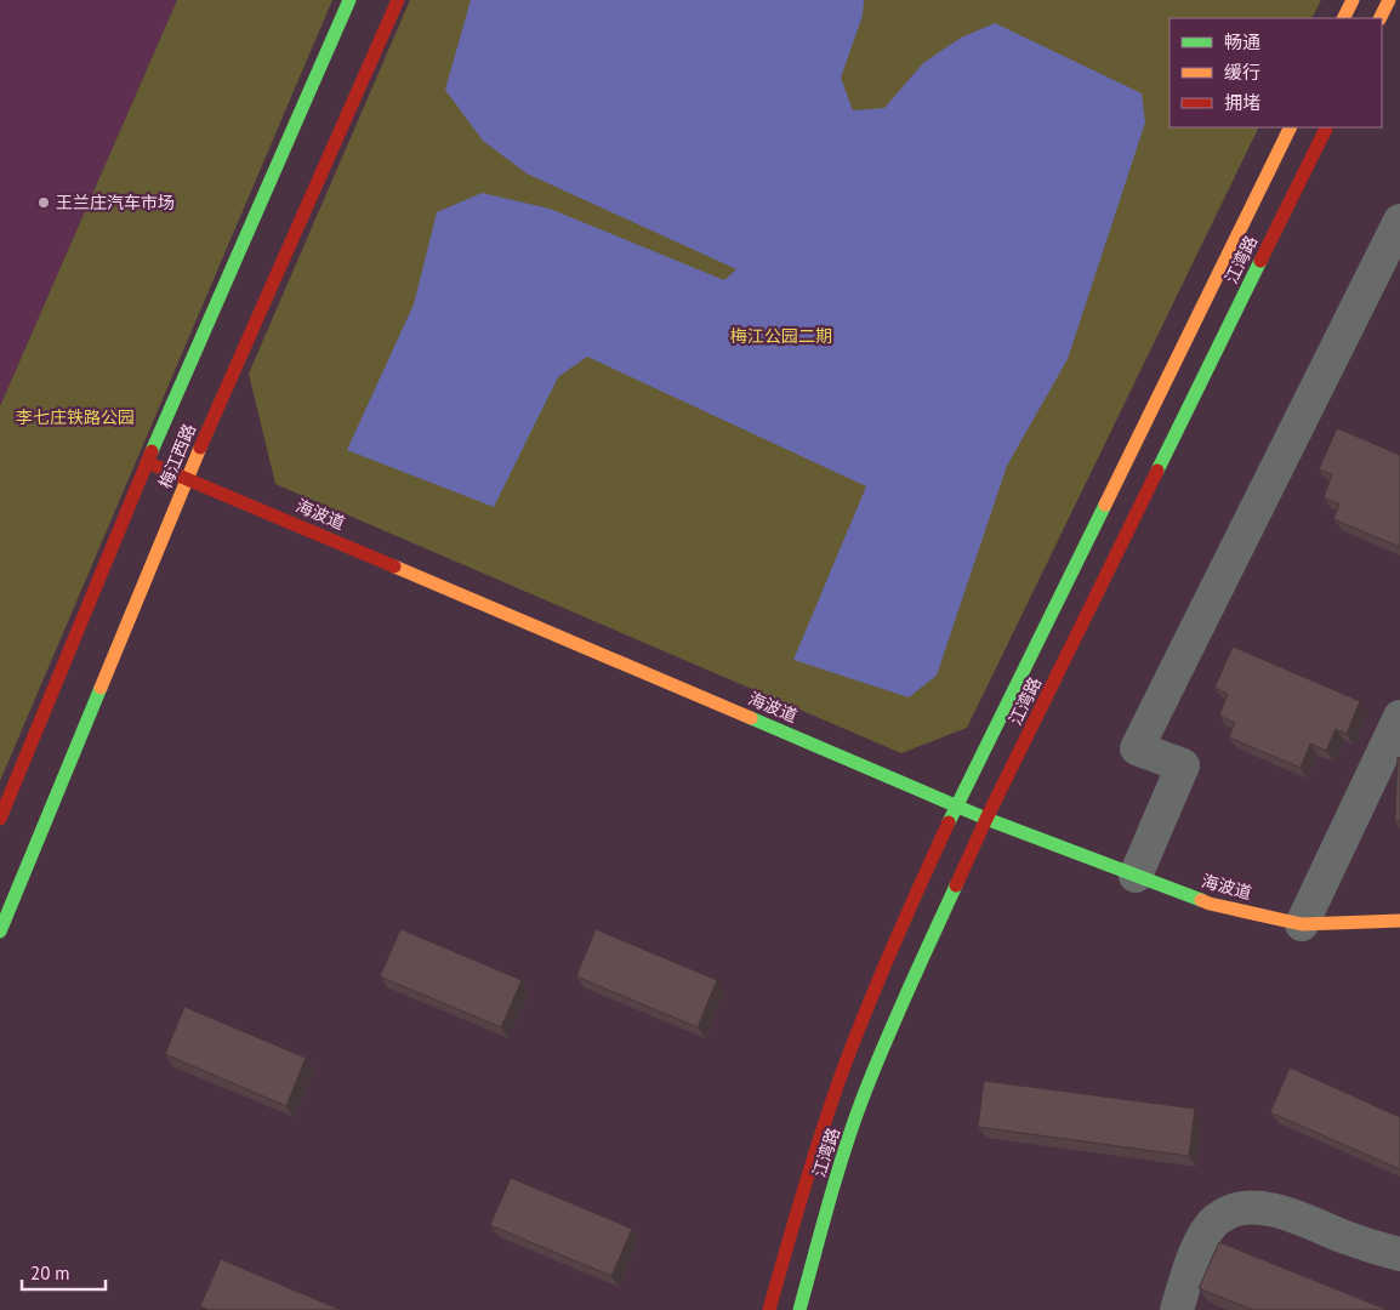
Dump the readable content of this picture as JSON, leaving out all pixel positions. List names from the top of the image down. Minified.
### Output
{"streets":{"main road":["江湾路","梅江西路","海波道"]},"crossings":[["江湾路","海波道"],["梅江西路","海波道"]],"parks":["梅江公园二期","李七庄铁路公园"],"places":["王兰庄汽车市场"],"legend":["畅通","缓行","拥堵"],"scale_bar":"20 m"}
